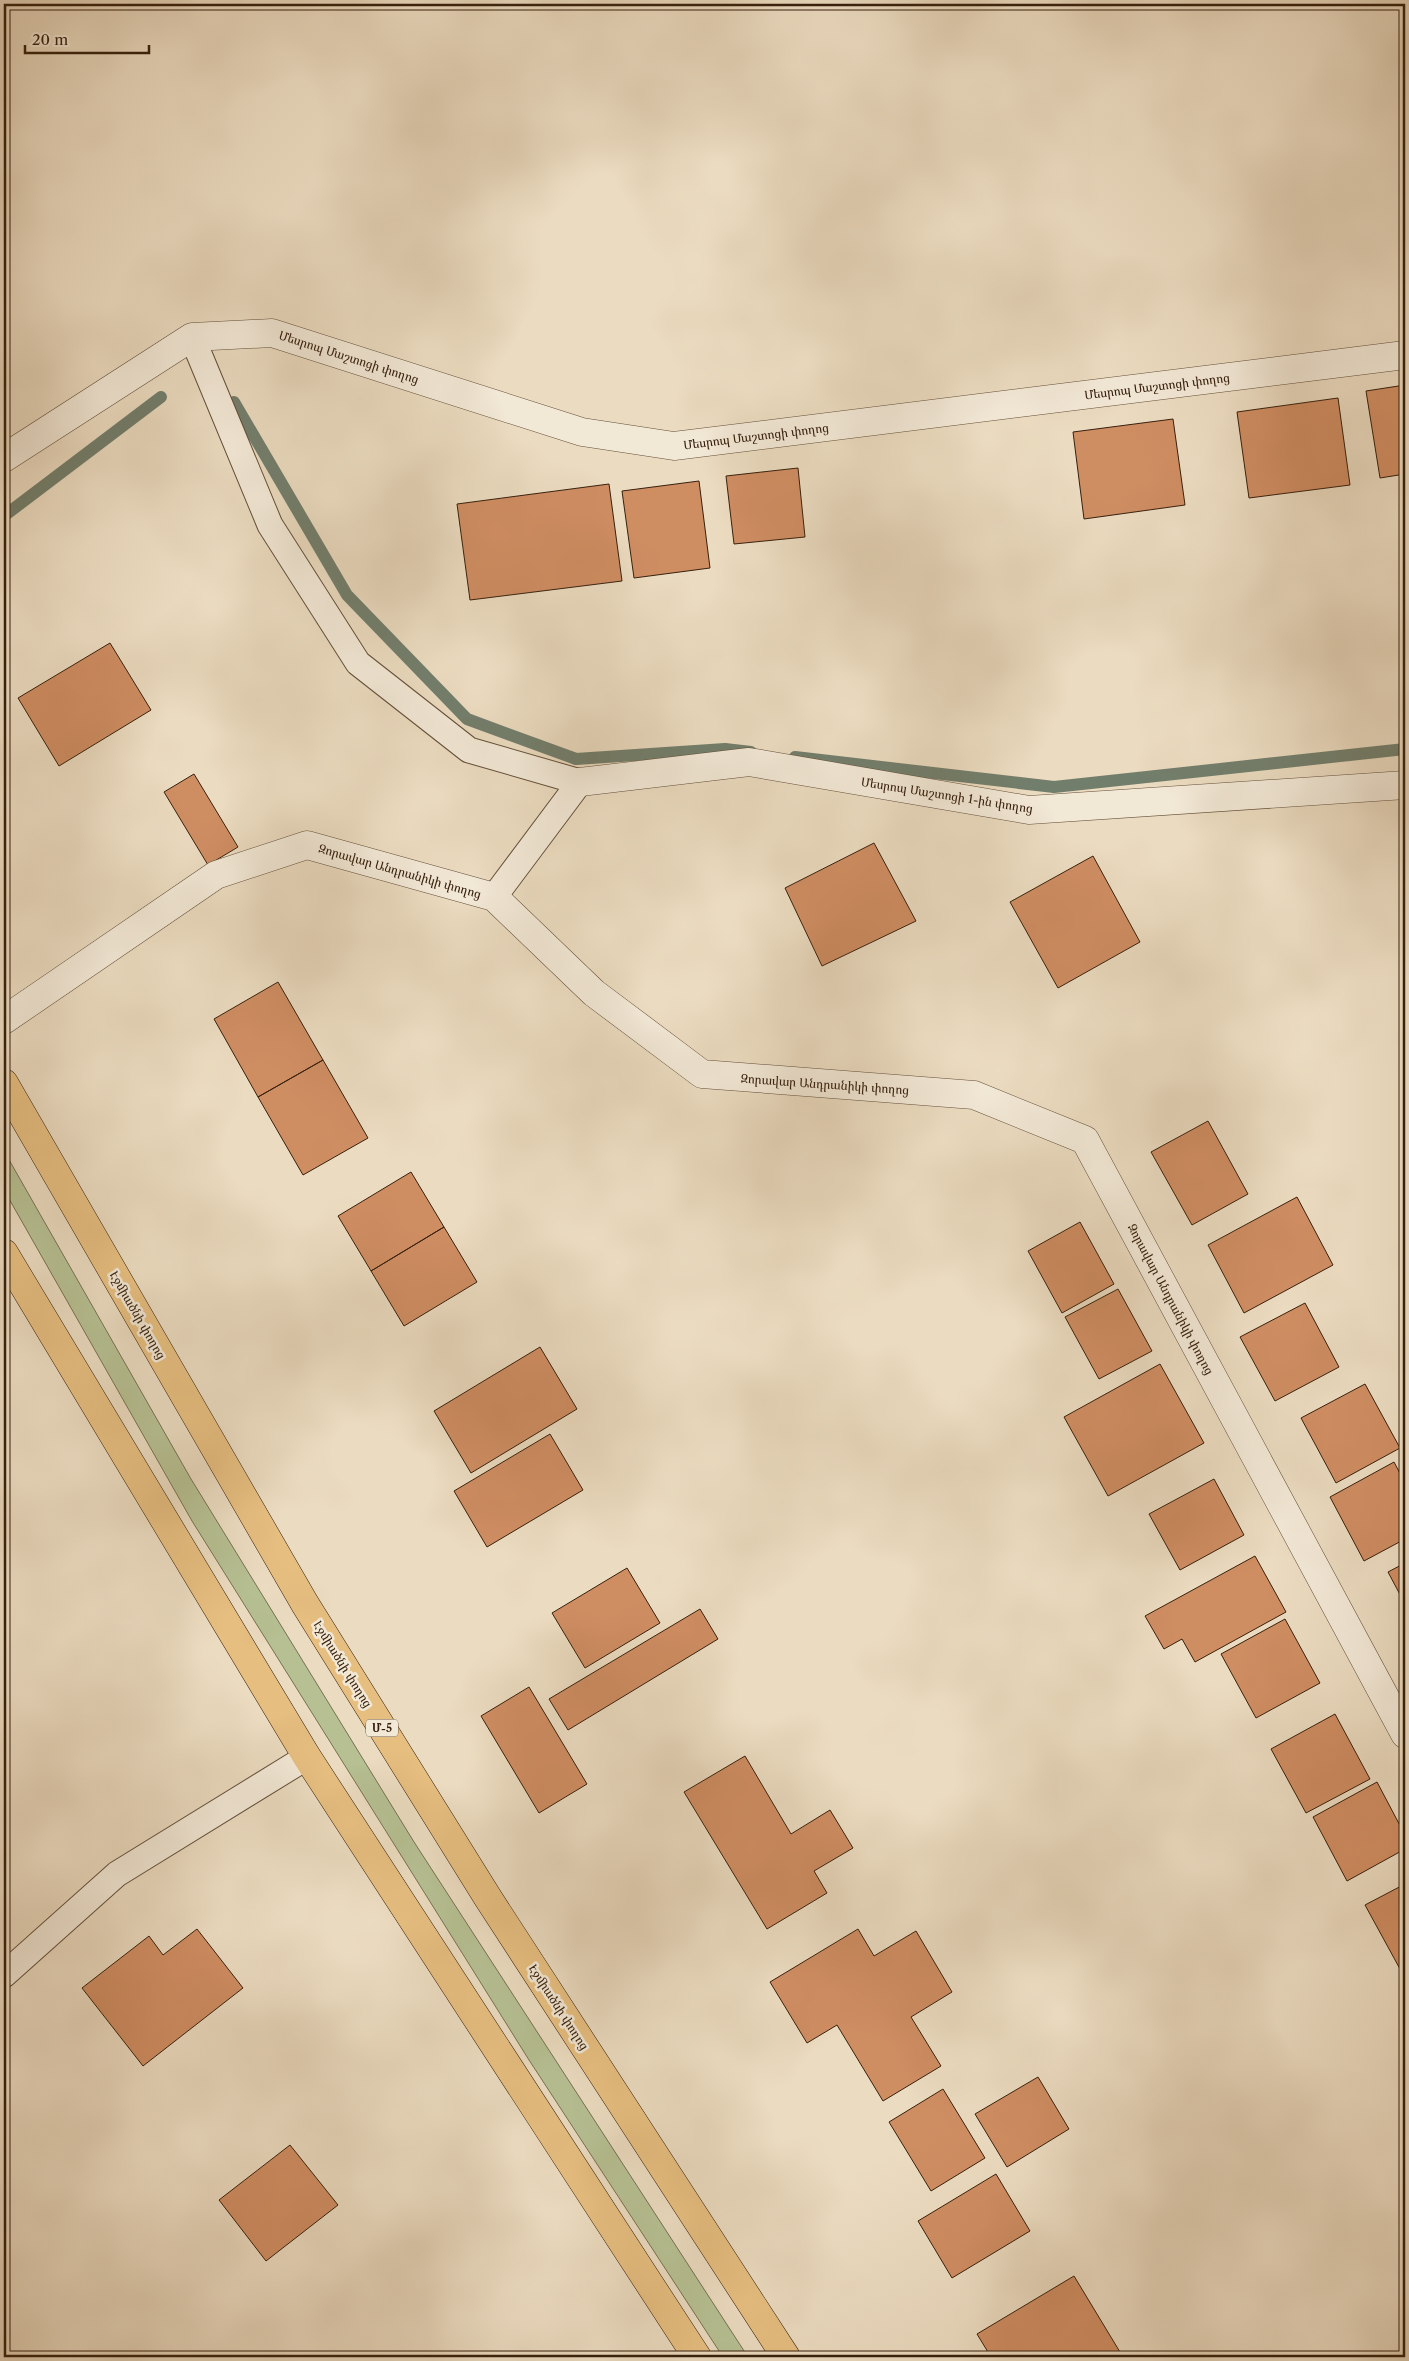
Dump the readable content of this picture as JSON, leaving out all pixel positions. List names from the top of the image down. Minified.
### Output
{"streets":{"highway":["Էջմիածնի փողոց","Մ-5"],"street":["Մեսրոպ Մաշտոցի փողոց","Մեսրոպ Մաշտոցի 1-ին փողոց","Զորավար Անդրանիկի փողոց"]},"scale_bar":"20 m"}
